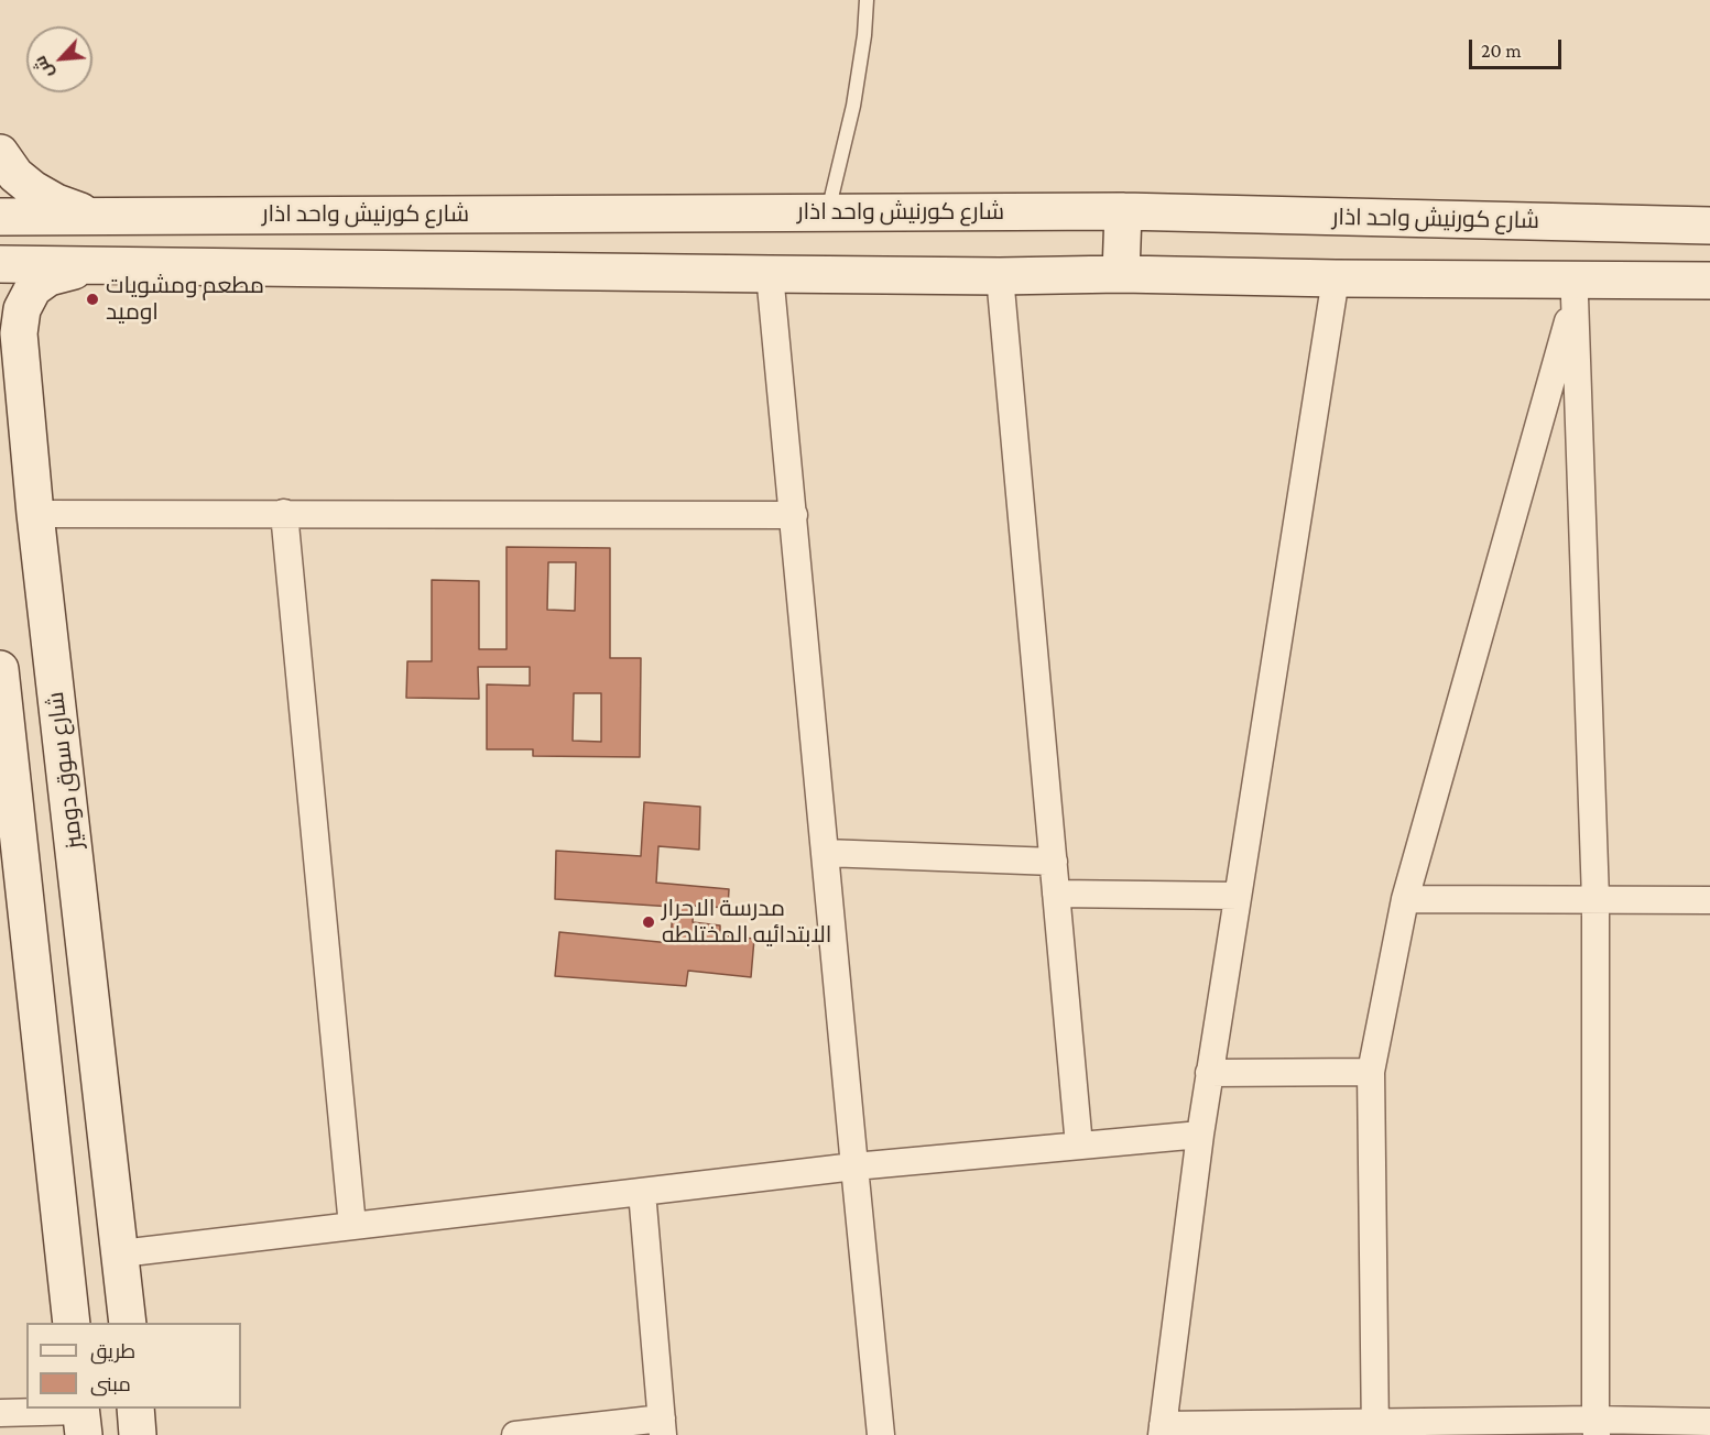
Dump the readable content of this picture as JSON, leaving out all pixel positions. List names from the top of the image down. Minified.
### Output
{"streets":{"main road":["شارع كورنيش واحد اذار","شارع سوق دوميز"]},"places":["مطعم ومشويات اوميد","مدرسة الاحرار الابتدائيه المختلطه"],"legend":["طريق","مبنى"],"scale_bar":"20 m","north":"bottom left"}
